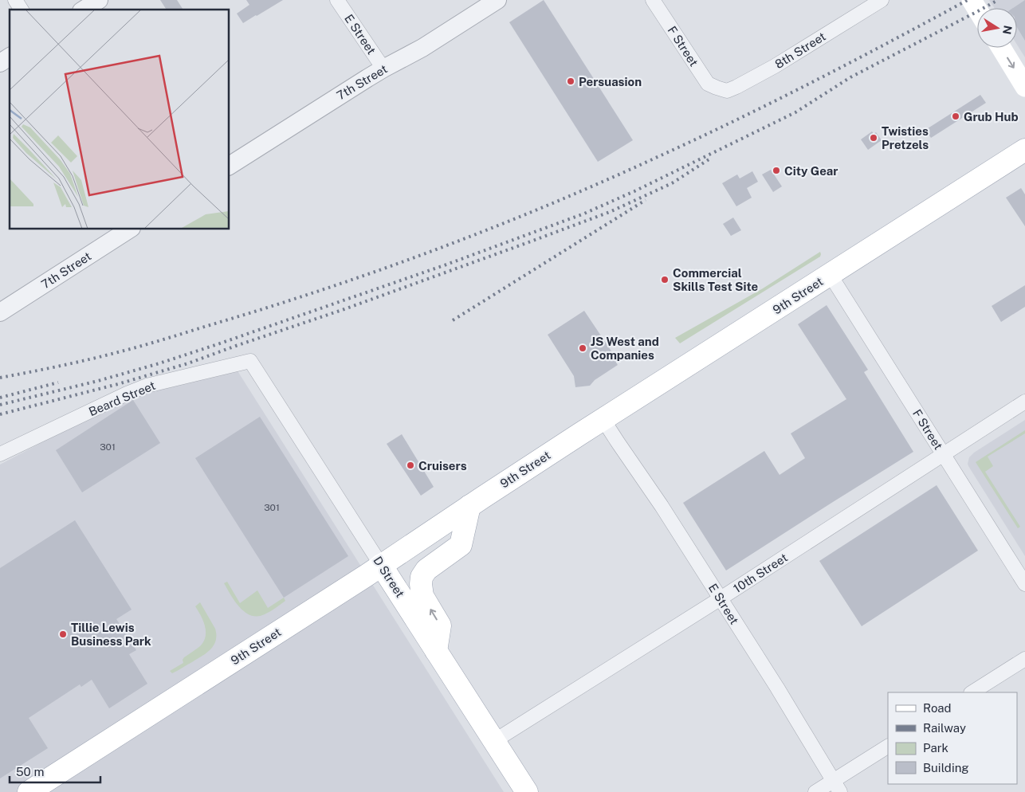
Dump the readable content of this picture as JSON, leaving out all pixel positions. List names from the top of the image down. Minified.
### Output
{"streets":{"main road":["9th Street","D Street"],"street":["E Street","F Street","8th Street","7th Street","Beard Street","10th Street"]},"crossings":[["E Street","7th Street"],["E Street","9th Street"],["E Street","10th Street"],["F Street","8th Street"],["F Street","9th Street"],["F Street","10th Street"],["9th Street","D Street"],["Beard Street","D Street"],["10th Street","D Street"]],"places":["Persuasion","Grub Hub","Twisties Pretzels","City Gear","Commercial Skills Test Site","JS West and Companies","Cruisers","Tillie Lewis Business Park"],"house_numbers":["301","301"],"legend":["Road","Railway","Park","Building"],"scale_bar":"50 m","north":"right"}
